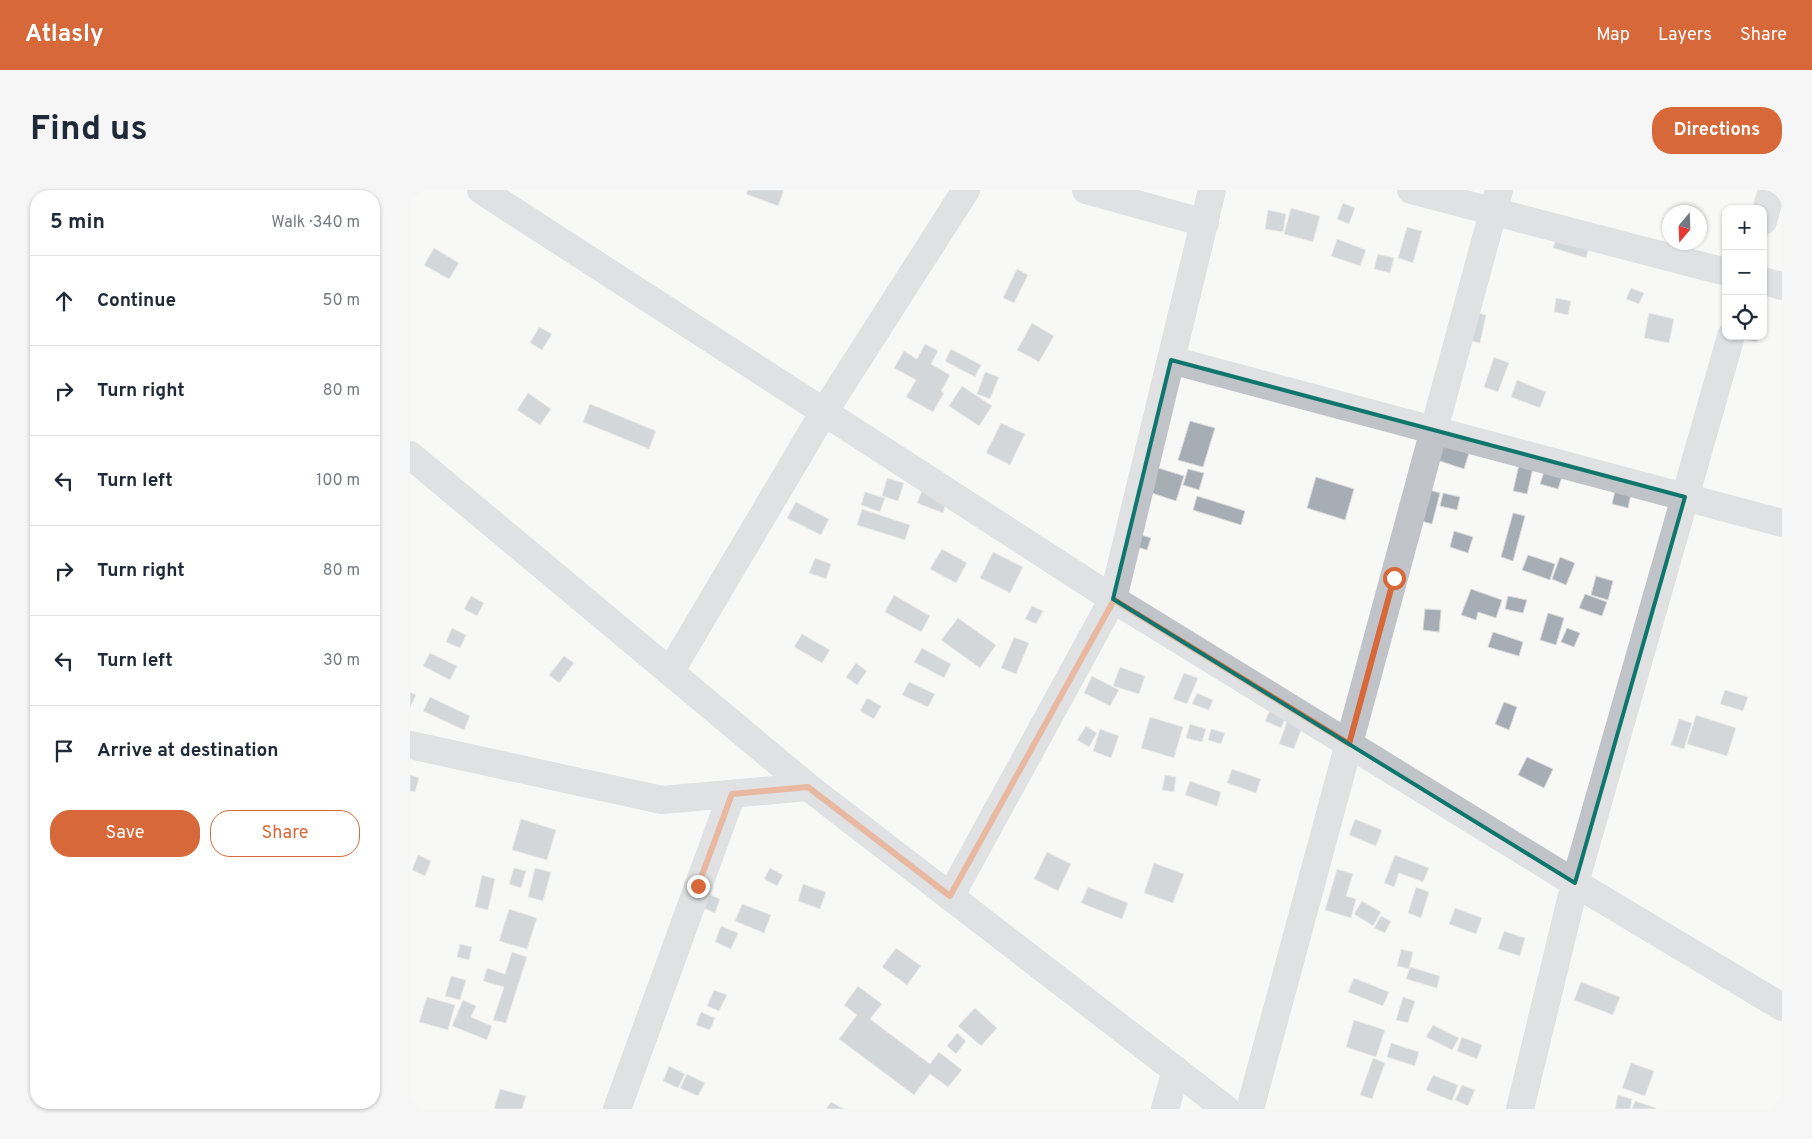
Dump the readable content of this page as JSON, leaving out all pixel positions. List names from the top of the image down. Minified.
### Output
{"north":"bottom","page":{"header":"Atlasly","nav":["Map","Layers","Share"],"buttons":["Directions",["Save","Share"]],"title":"Find us","heading":["5 min","Walk · 340 m"],"map_buttons":["+","−"],"list":[["Continue","50 m"],["Turn right","80 m"],["Turn left","100 m"],["Turn right","80 m"],["Turn left","30 m"],"Arrive at destination"]}}
